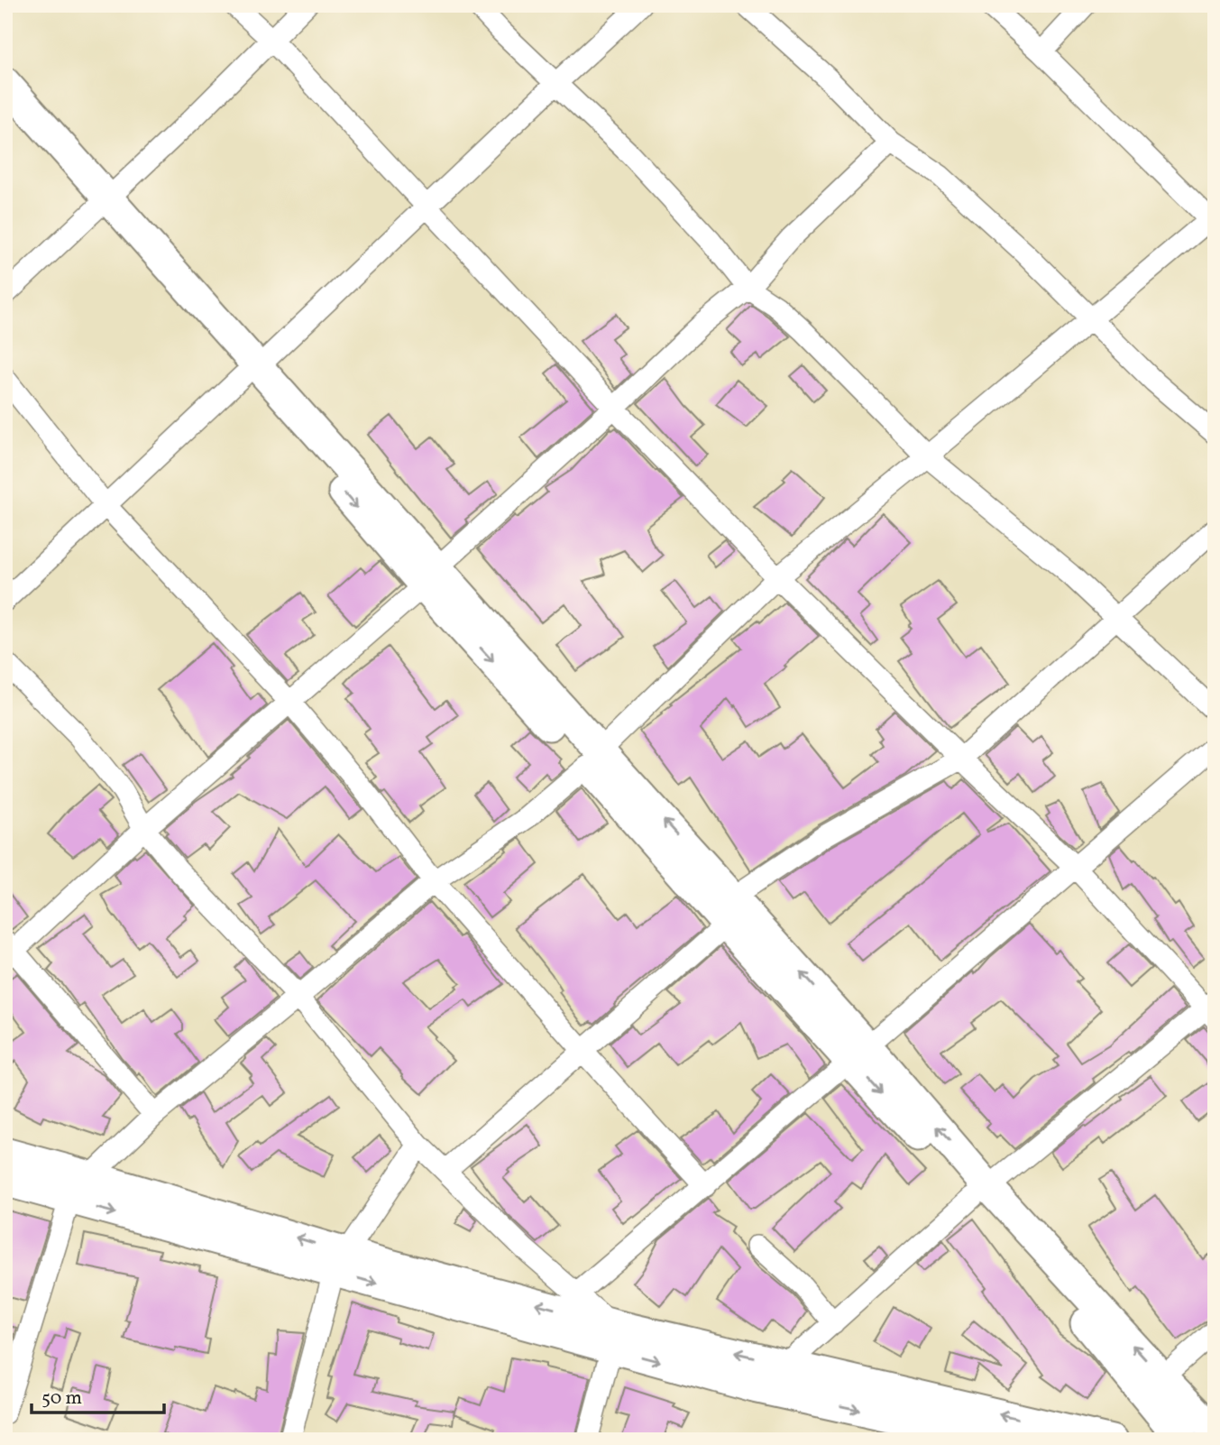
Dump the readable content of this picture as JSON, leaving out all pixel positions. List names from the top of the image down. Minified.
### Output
{"scale_bar":"50 m"}
